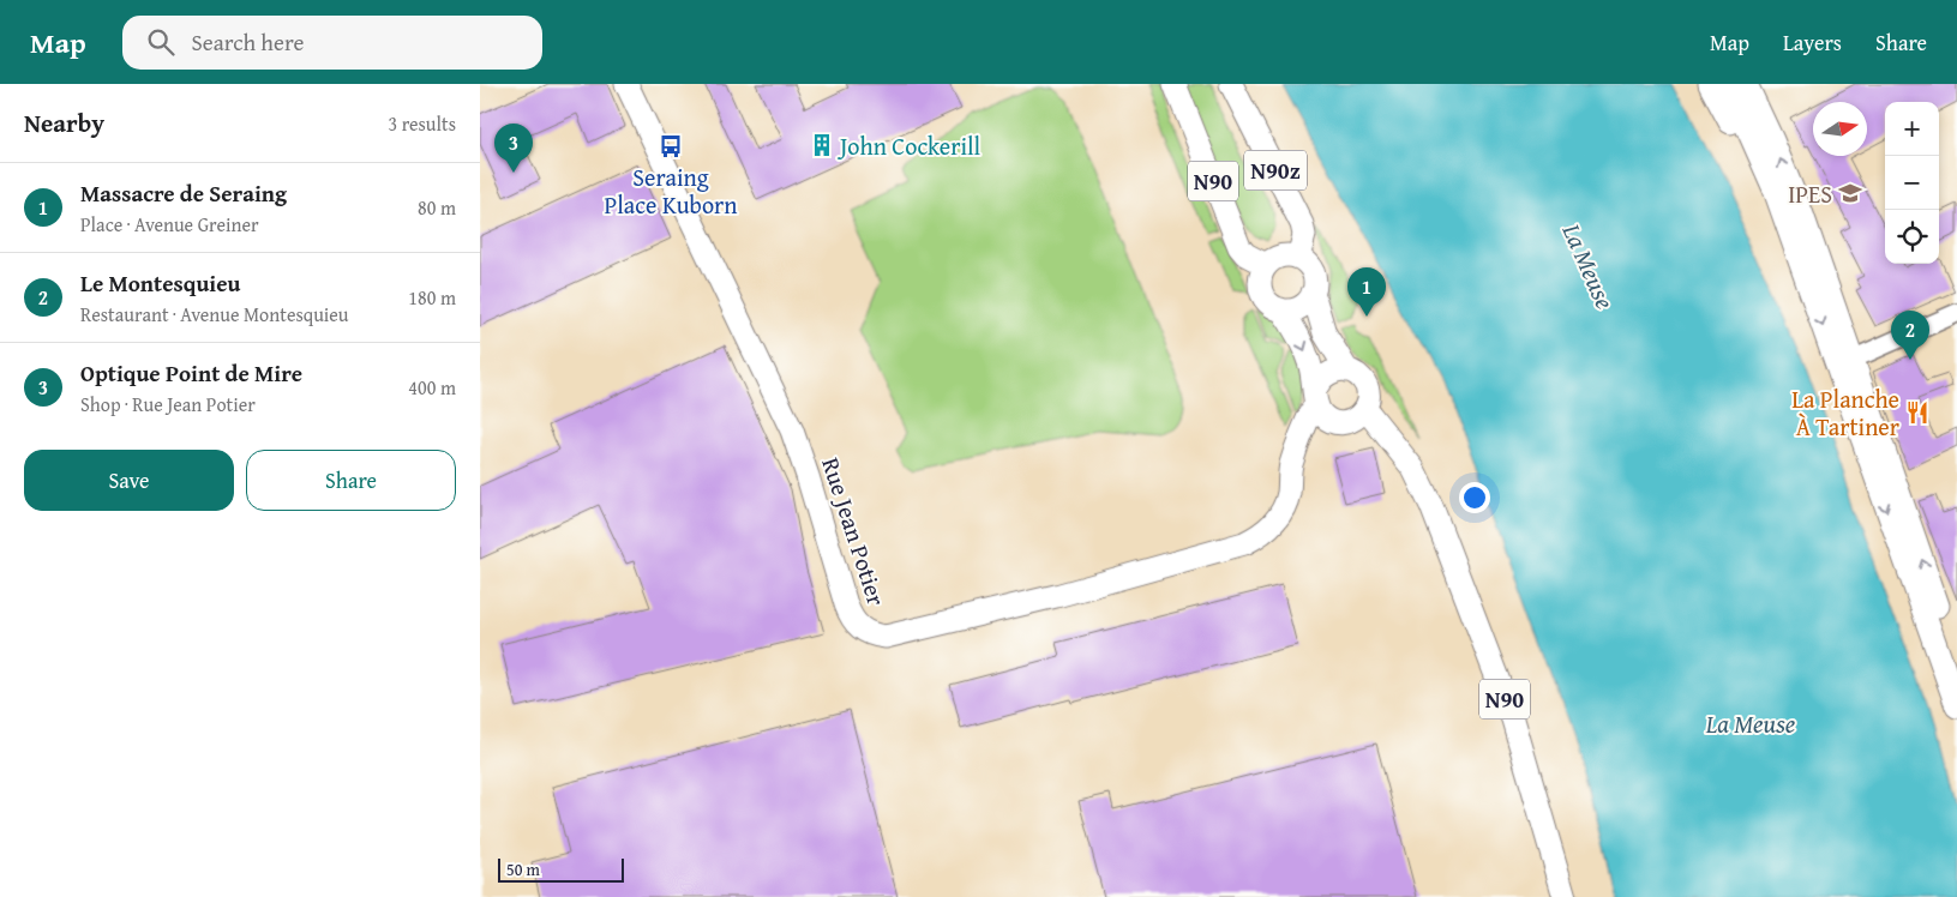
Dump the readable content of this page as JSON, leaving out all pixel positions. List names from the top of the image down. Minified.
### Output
{"streets":{"main road":["N90z","N90","Rue Jean Potier"]},"crossings":[["N90z","N90"],["N90","Rue Jean Potier"]],"water":["La Meuse"],"places":{"building":["John Cockerill"],"bus stop":["Seraing Place Kuborn"],"school or university":["IPES"],"restaurant":["La Planche À Tartiner"]},"scale_bar":"50 m","north":"right","page":{"header":"Map","search":"Search here","nav":["Map","Layers","Share"],"heading":["Nearby","3 results"],"map_buttons":["+","−"],"pins":["3","1","2"],"list":[{"mark":"1","name":"Massacre de Seraing","note":"Place · Avenue Greiner","value":"80 m"},{"mark":"2","name":"Le Montesquieu","note":"Restaurant · Avenue Montesquieu","value":"180 m"},{"mark":"3","name":"Optique Point de Mire","note":"Shop · Rue Jean Potier","value":"400 m"}],"buttons":["Save","Share"],"scale":"50 m"}}
